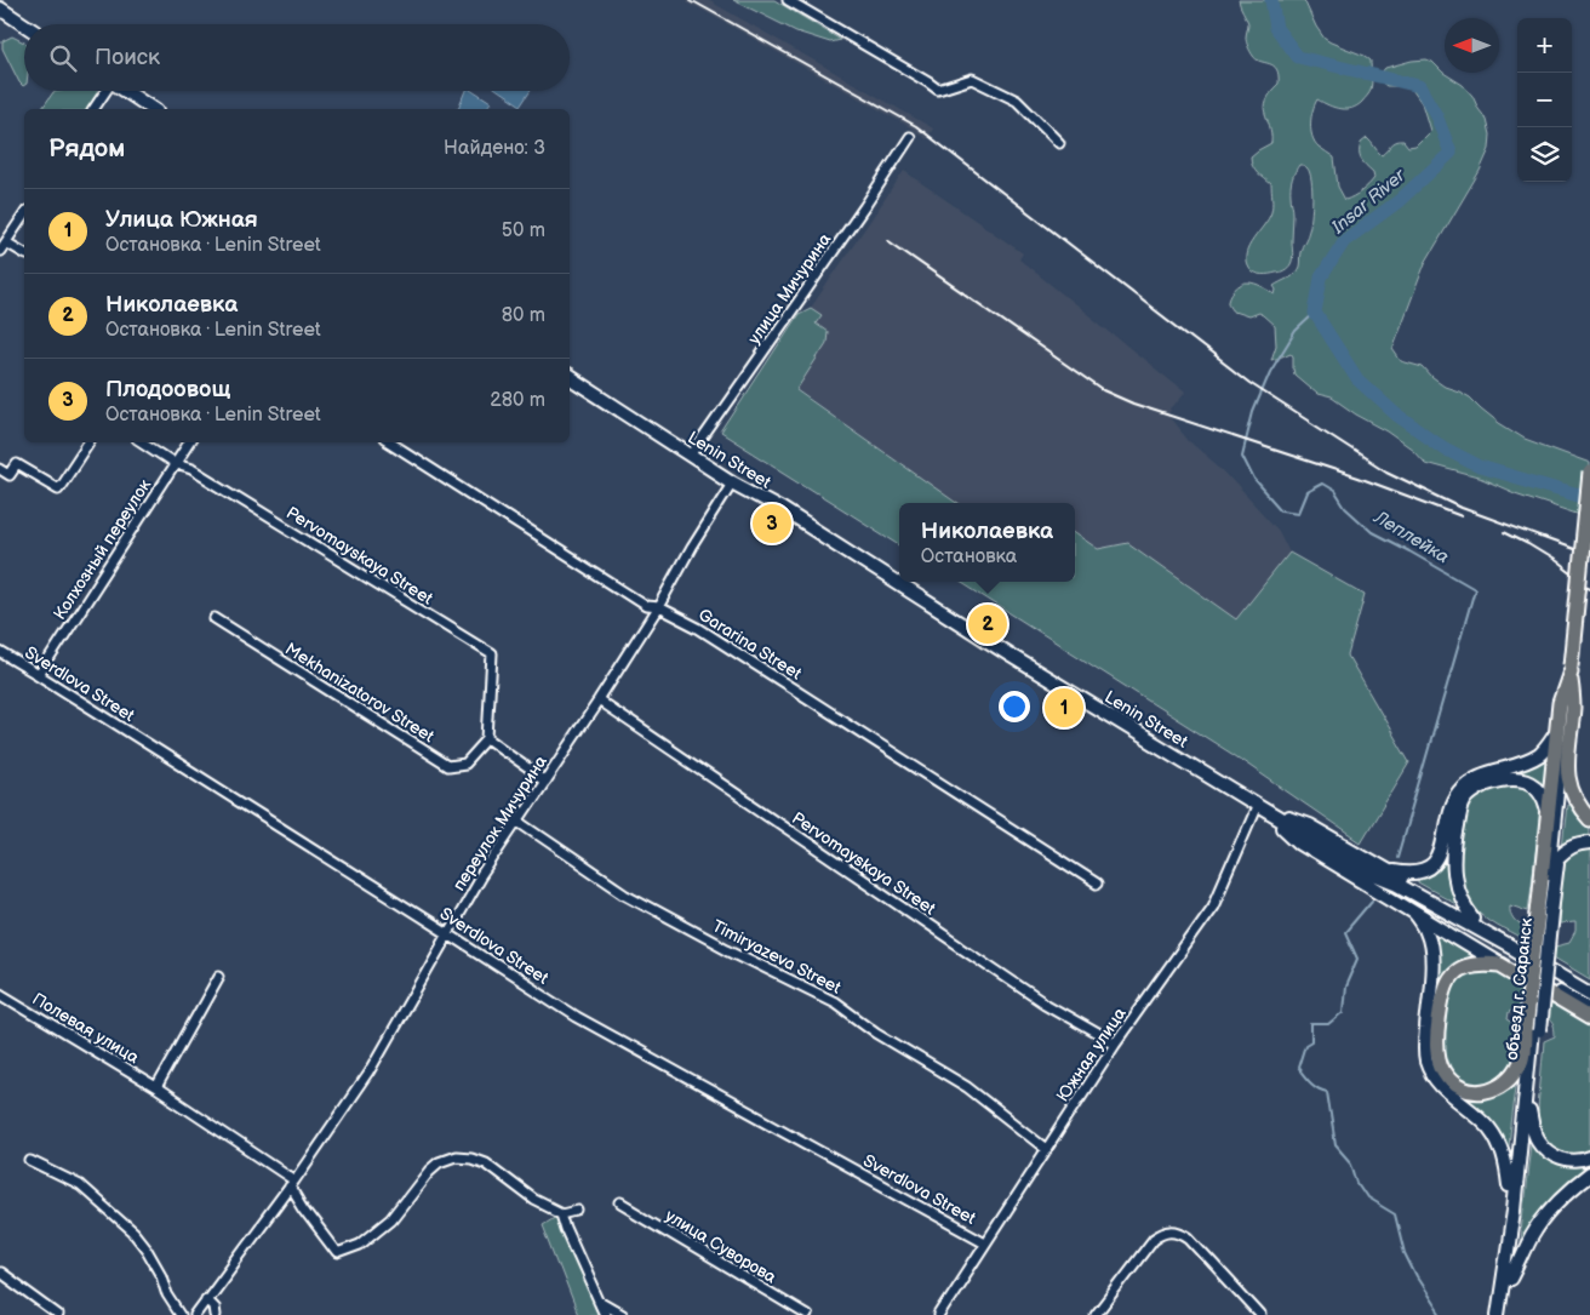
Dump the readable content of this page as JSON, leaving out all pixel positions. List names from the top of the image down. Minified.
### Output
{"streets":{"main road":["Lenin Street","объезд г. Саранск"],"street":["улица Мичурина","Колхозный переулок","Pervomayskaya Street","Gararina Street","Sverdlova Street","Mekhanizatorov Street","переулок Мичурина","Timiryazeva Street","Полевая улица","Южная улица","улица Суворова"]},"crossings":[["улица Мичурина","Lenin Street"],["Lenin Street","переулок Мичурина"],["Lenin Street","Южная улица"],["Колхозный переулок","Pervomayskaya Street"],["Колхозный переулок","Sverdlova Street"],["Pervomayskaya Street","Mekhanizatorov Street"],["Pervomayskaya Street","переулок Мичурина"],["Pervomayskaya Street","Южная улица"],["Gararina Street","переулок Мичурина"],["Sverdlova Street","переулок Мичурина"],["Sverdlova Street","Южная улица"],["переулок Мичурина","Timiryazeva Street"],["переулок Мичурина","Полевая улица"],["Timiryazeva Street","Южная улица"]],"water":["Insar River","Леплейка"],"north":"left","page":{"map_buttons":["+","−"],"search":"Поиск","heading":["Рядом","Найдено: 3"],"list":[{"mark":"1","name":"Улица Южная","note":"Остановка · Lenin Street","value":"50 m"},{"mark":"2","name":"Николаевка","note":"Остановка · Lenin Street","value":"80 m"},{"mark":"3","name":"Плодоовощ","note":"Остановка · Lenin Street","value":"280 m"}],"pins":["3","2","1"],"popup":["Николаевка","Остановка"]}}
